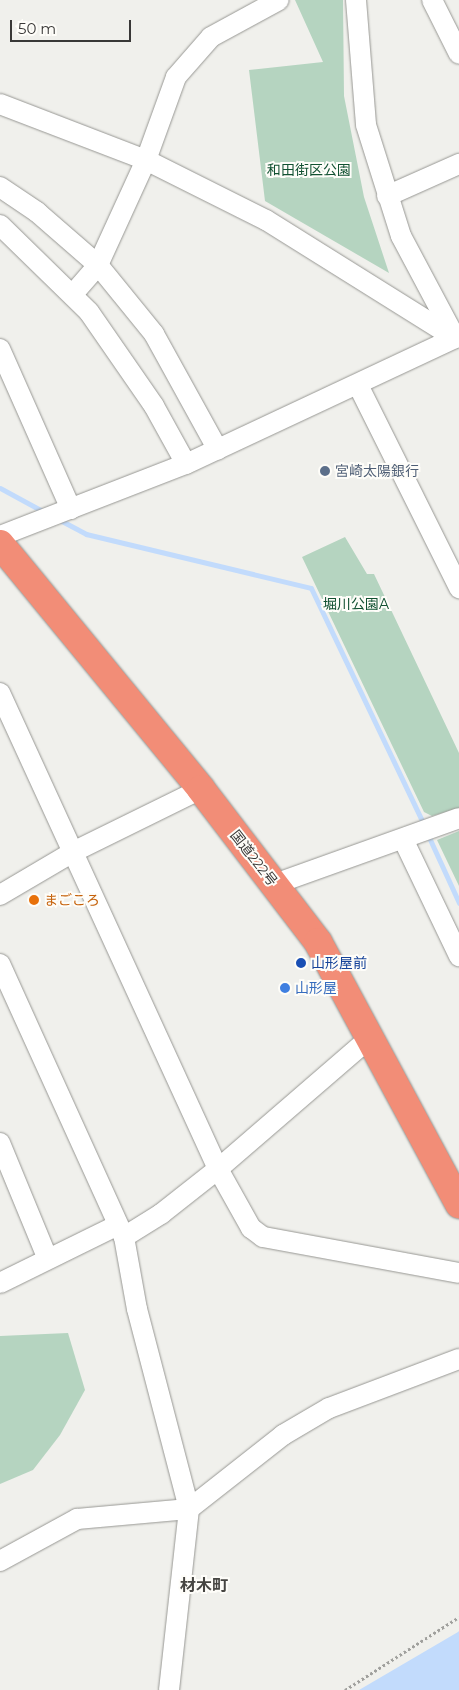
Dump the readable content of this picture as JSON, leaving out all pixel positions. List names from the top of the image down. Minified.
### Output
{"streets":{"highway":["国道222号"]},"districts":["材木町"],"parks":["和田街区公園","堀川公園A"],"places":["宮崎太陽銀行","まごころ","山形屋前","山形屋"],"scale_bar":"50 m"}
